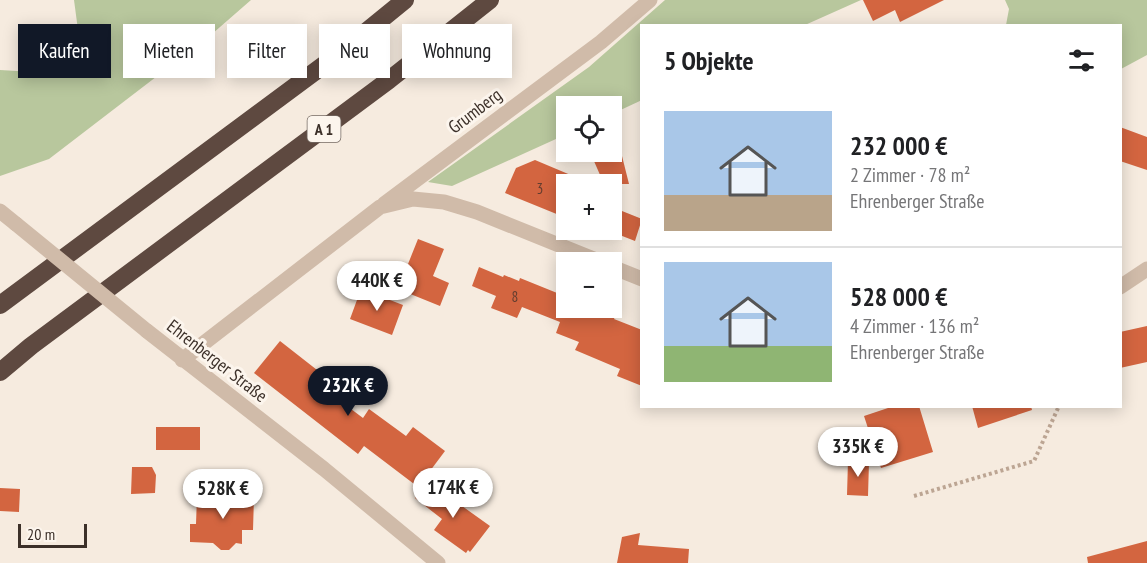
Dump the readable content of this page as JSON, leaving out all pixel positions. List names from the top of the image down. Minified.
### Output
{"streets":{"highway":["A 1"],"street":["Grumberg","Ehrenberger Straße"]},"crossings":[["Grumberg","Ehrenberger Straße"]],"house_numbers":["3","8"],"scale_bar":"20 m","page":{"chip":["Kaufen","Mieten","Filter","Neu","Wohnung"],"heading":"5 Objekte","map_buttons":["+","−"],"list":[{"name":"232 000 €","note":"2 Zimmer · 78 m² · Ehrenberger Straße"},{"name":"528 000 €","note":"4 Zimmer · 136 m² · Ehrenberger Straße"}],"price":["440K €","232K €","335K €","174K €","528K €"],"scale":"20 m"}}
